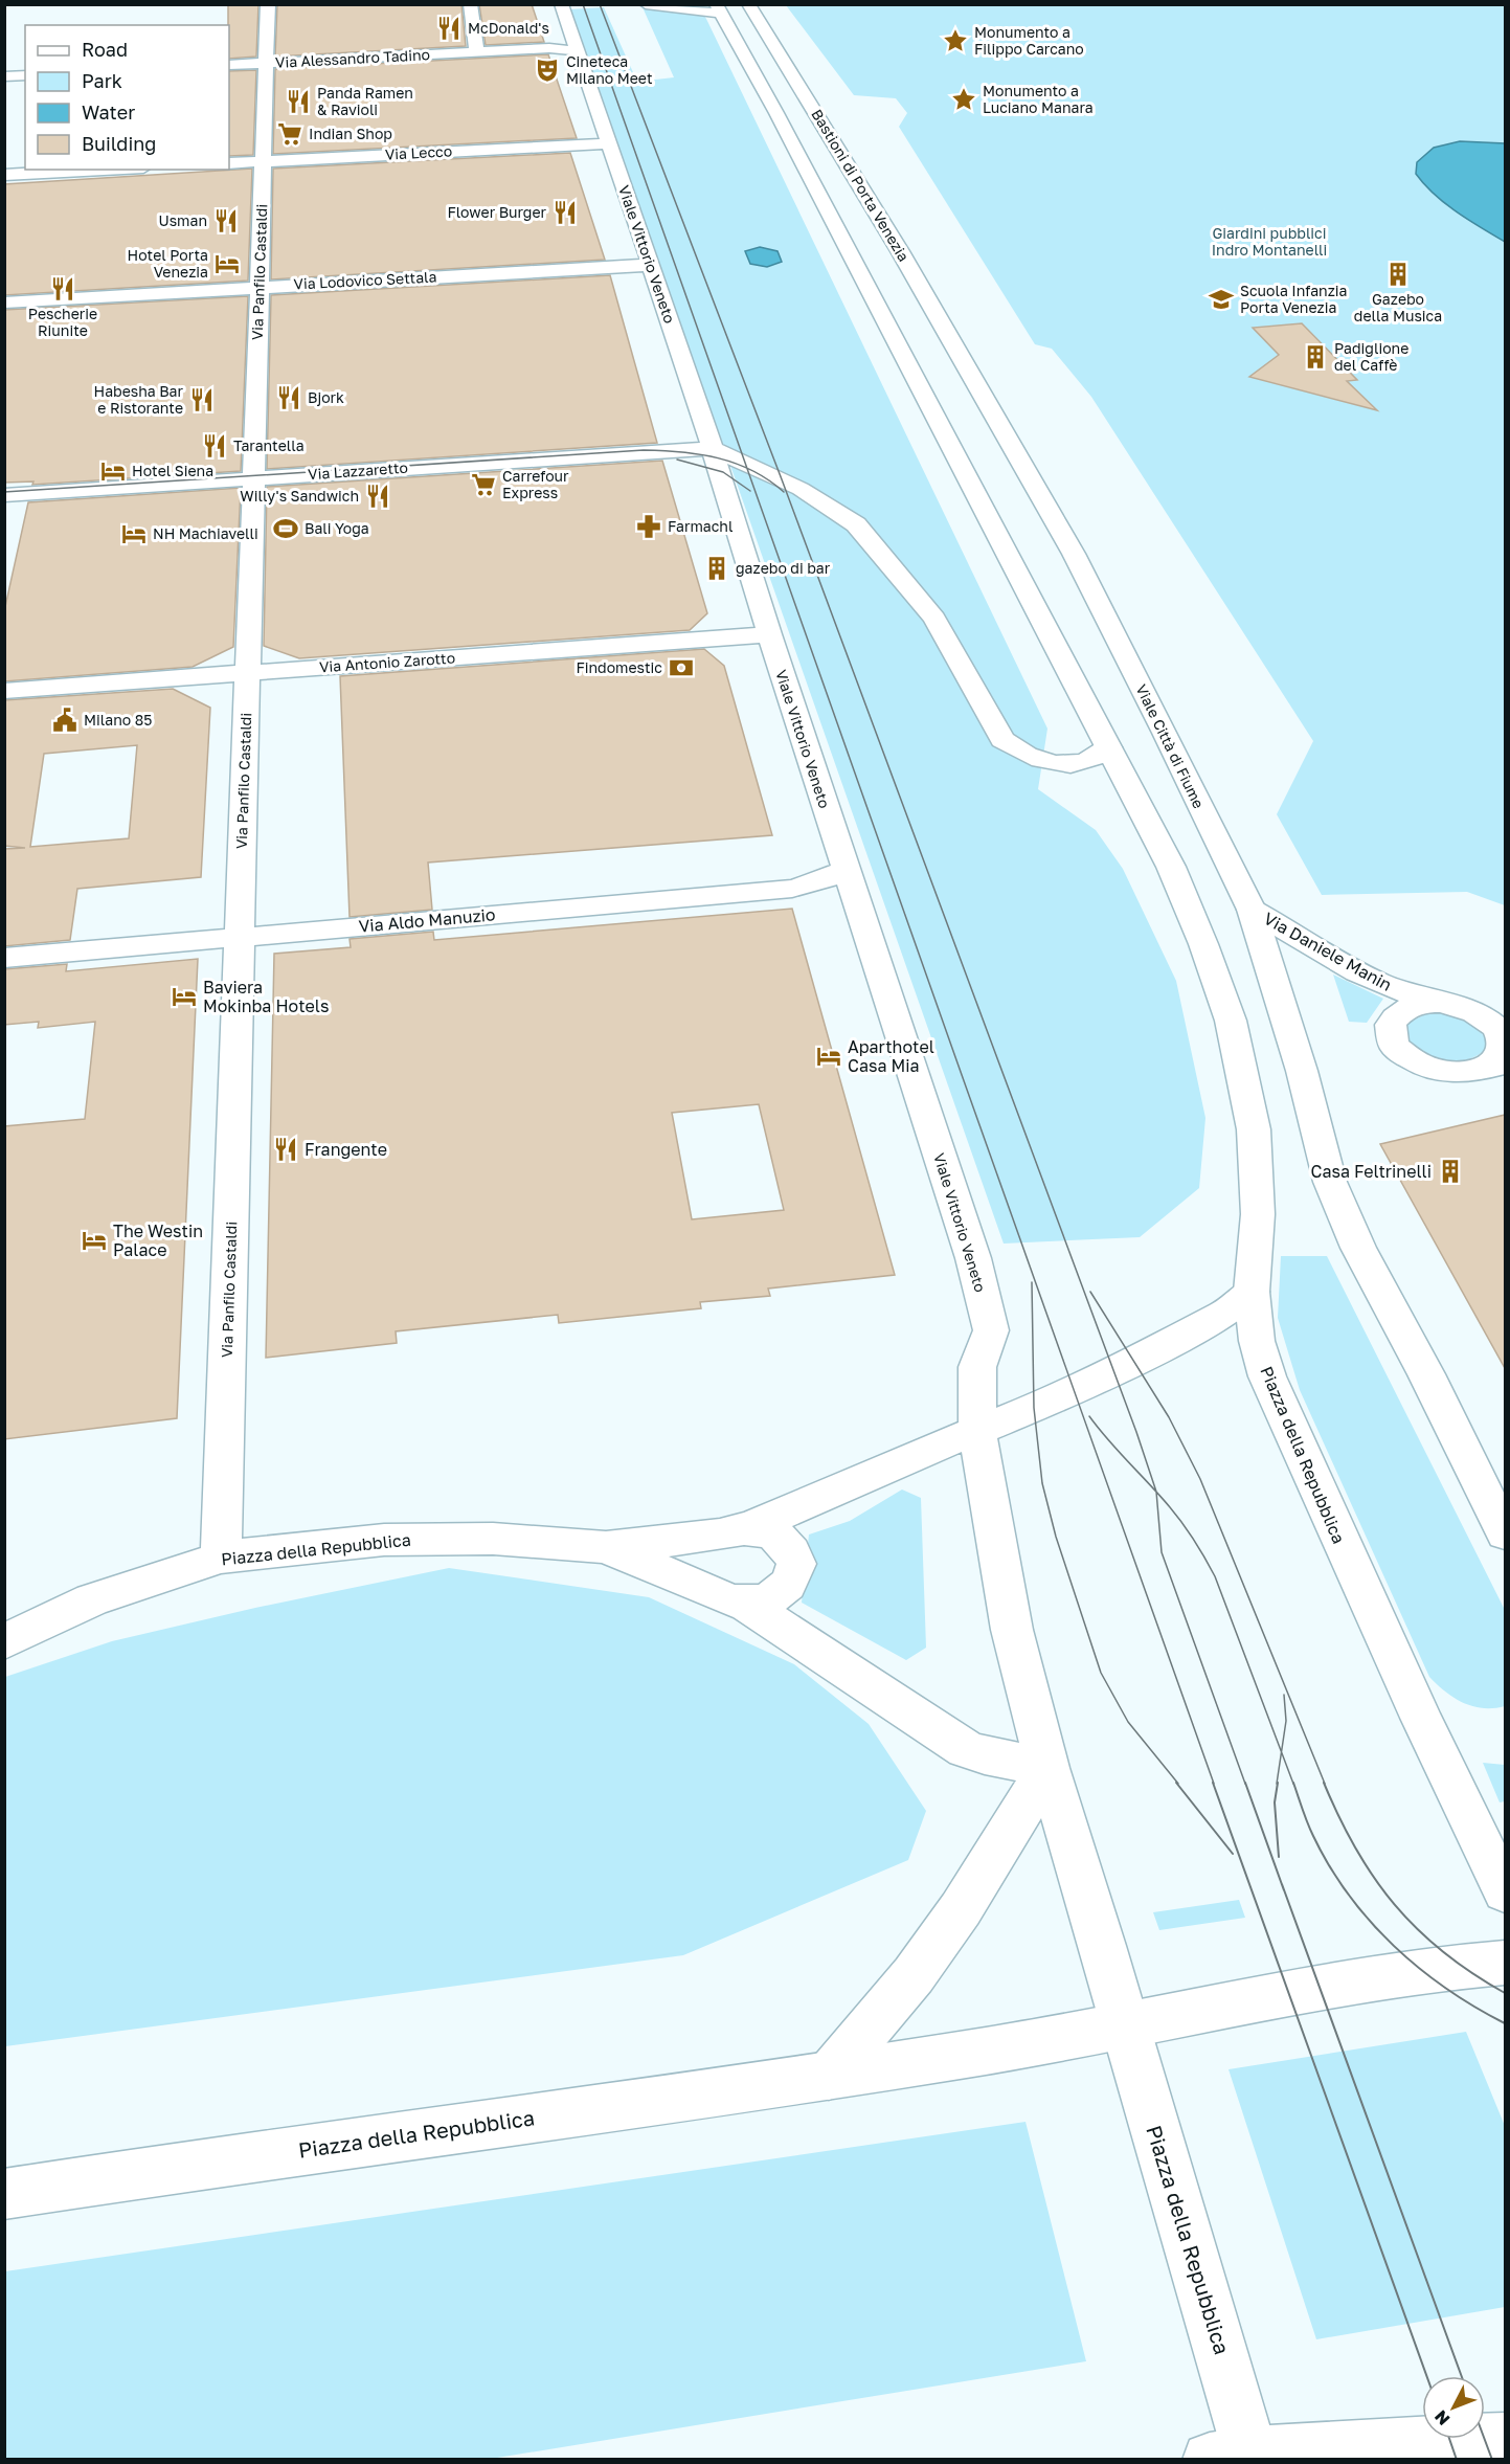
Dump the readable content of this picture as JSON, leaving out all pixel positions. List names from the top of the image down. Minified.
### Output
{"streets":{"street":["Via Alessandro Tadino","Via Lecco","Bastioni di Porta Venezia","Viale Vittorio Veneto","Via Panfilo Castaldi","Via Lodovico Settala","Via Lazzaretto","Via Antonio Zarotto","Viale Città di Fiume","Via Aldo Manuzio","Via Daniele Manin","Piazza della Repubblica"]},"crossings":[["Via Alessandro Tadino","Viale Vittorio Veneto"],["Via Alessandro Tadino","Via Panfilo Castaldi"],["Via Lecco","Viale Vittorio Veneto"],["Via Lecco","Via Panfilo Castaldi"],["Bastioni di Porta Venezia","Viale Città di Fiume"],["Viale Vittorio Veneto","Via Lodovico Settala"],["Viale Vittorio Veneto","Via Lazzaretto"],["Viale Vittorio Veneto","Via Antonio Zarotto"],["Viale Vittorio Veneto","Via Aldo Manuzio"],["Viale Vittorio Veneto","Piazza della Repubblica"],["Via Panfilo Castaldi","Via Lodovico Settala"],["Via Panfilo Castaldi","Via Lazzaretto"],["Via Panfilo Castaldi","Via Antonio Zarotto"],["Via Panfilo Castaldi","Via Aldo Manuzio"],["Via Panfilo Castaldi","Piazza della Repubblica"],["Viale Città di Fiume","Via Daniele Manin"]],"parks":["Giardini pubblici Indro Montanelli"],"places":{"restaurant":["McDonald's","Panda Ramen & Ravioli","Flower Burger","Usman","Pescherie Riunite","Bjork","Habesha Bar e Ristorante","Tarantella","Willy's Sandwich","Frangente"],"place":["Monumento a Filippo Carcano","Monumento a Luciano Manara"],"theatre":["Cineteca Milano Meet"],"supermarket":["Indian Shop","Carrefour Express"],"hotel":["Hotel Porta Venezia","Hotel Siena","NH Machiavelli","Baviera Mokinba Hotels","Aparthotel Casa Mia","The Westin Palace"],"building":["Gazebo della Musica","Padiglione del Caffè","gazebo di bar","Casa Feltrinelli"],"school or university":["Scuola Infanzia Porta Venezia"],"pharmacy":["Farmachl"],"sports":["Bali Yoga"],"bank":["Findomestic"],"public building":["Milano 85"]},"legend":["Road","Park","Water","Building"],"north":"bottom left"}
